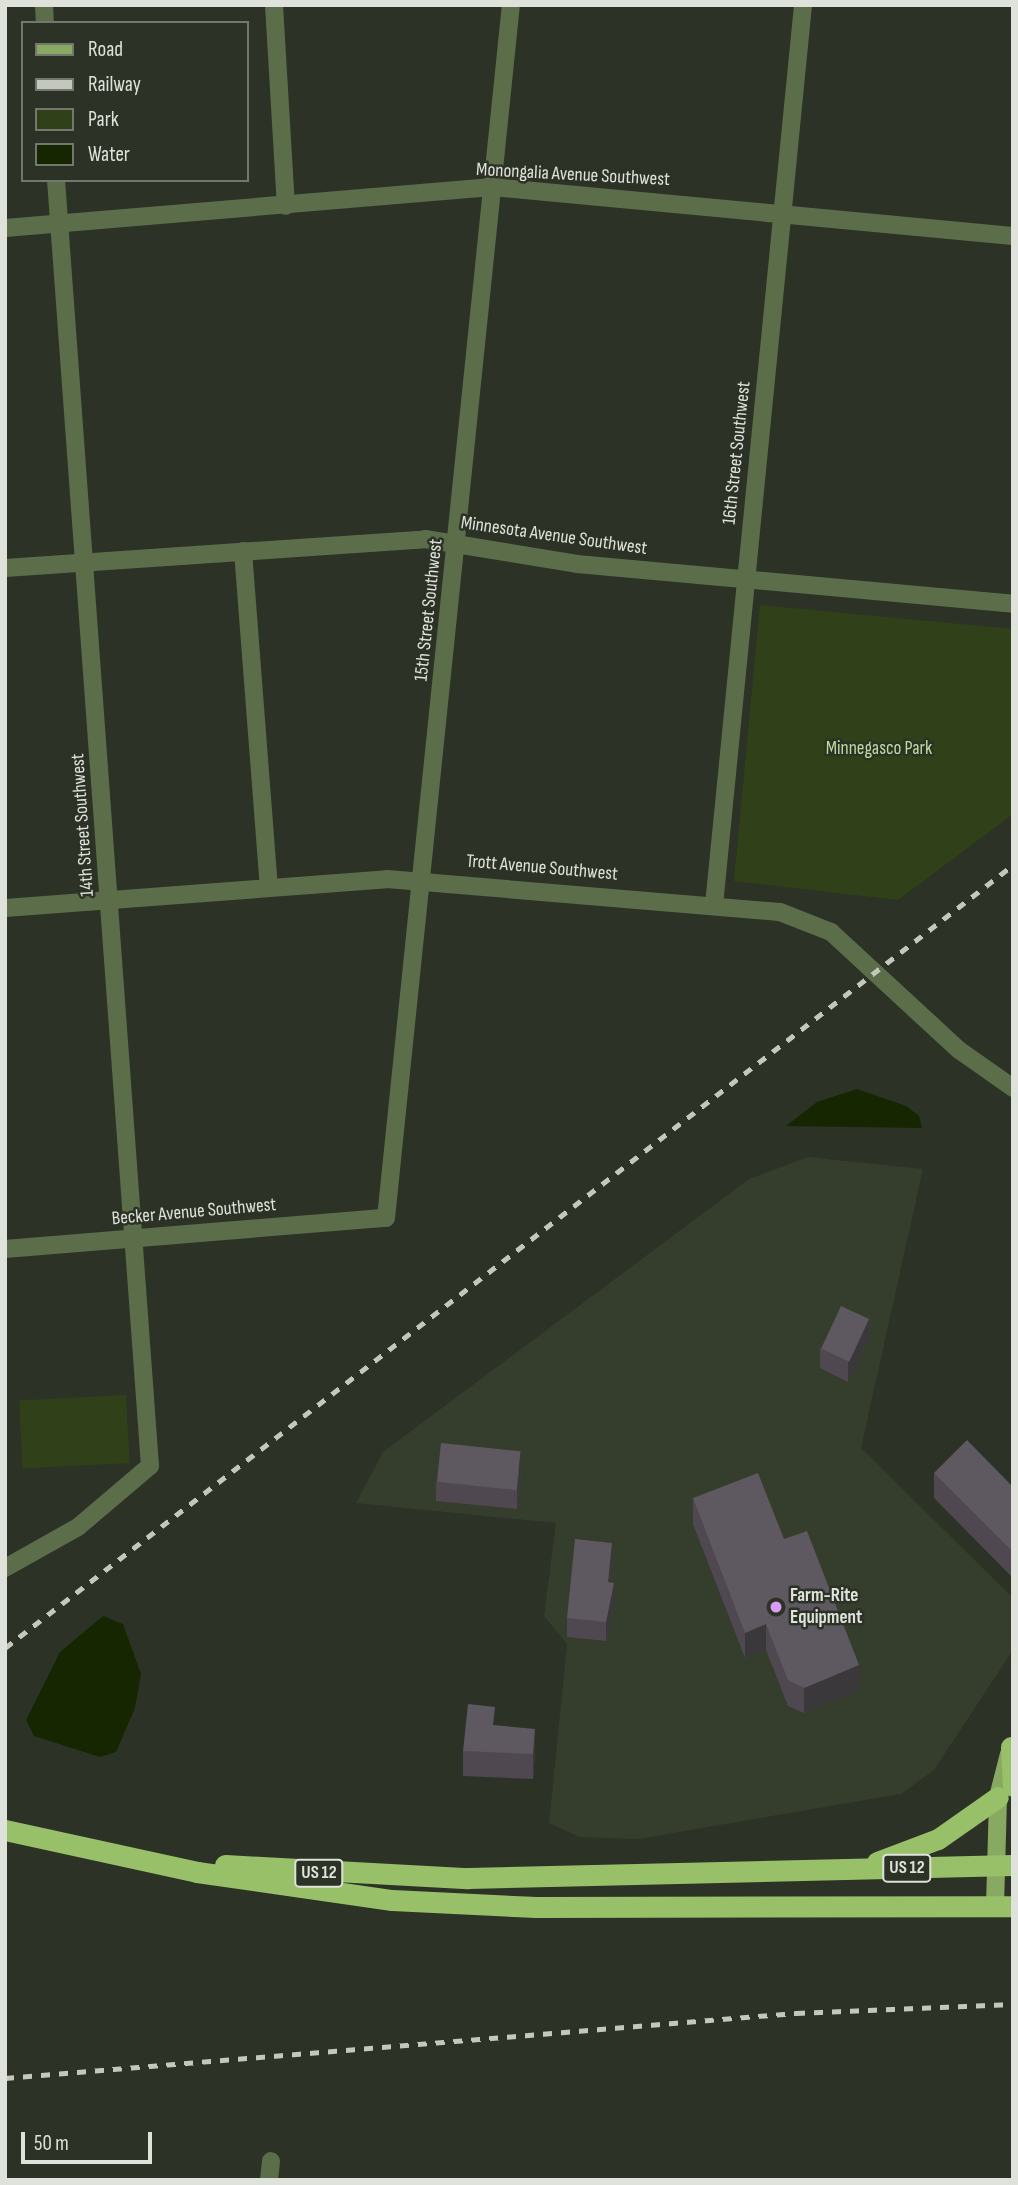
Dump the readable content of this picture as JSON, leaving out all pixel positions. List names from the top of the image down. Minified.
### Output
{"streets":{"highway":["US 12"],"street":["Monongalia Avenue Southwest","16th Street Southwest","Minnesota Avenue Southwest","15th Street Southwest","14th Street Southwest","Trott Avenue Southwest","Becker Avenue Southwest"]},"crossings":[["Monongalia Avenue Southwest","16th Street Southwest"],["Monongalia Avenue Southwest","15th Street Southwest"],["Monongalia Avenue Southwest","14th Street Southwest"],["16th Street Southwest","Minnesota Avenue Southwest"],["16th Street Southwest","Trott Avenue Southwest"],["Minnesota Avenue Southwest","15th Street Southwest"],["Minnesota Avenue Southwest","14th Street Southwest"],["15th Street Southwest","Trott Avenue Southwest"],["15th Street Southwest","Becker Avenue Southwest"],["14th Street Southwest","Trott Avenue Southwest"],["14th Street Southwest","Becker Avenue Southwest"]],"parks":["Minnegasco Park"],"places":["Farm-Rite Equipment"],"legend":["Road","Railway","Park","Water"],"scale_bar":"50 m"}
